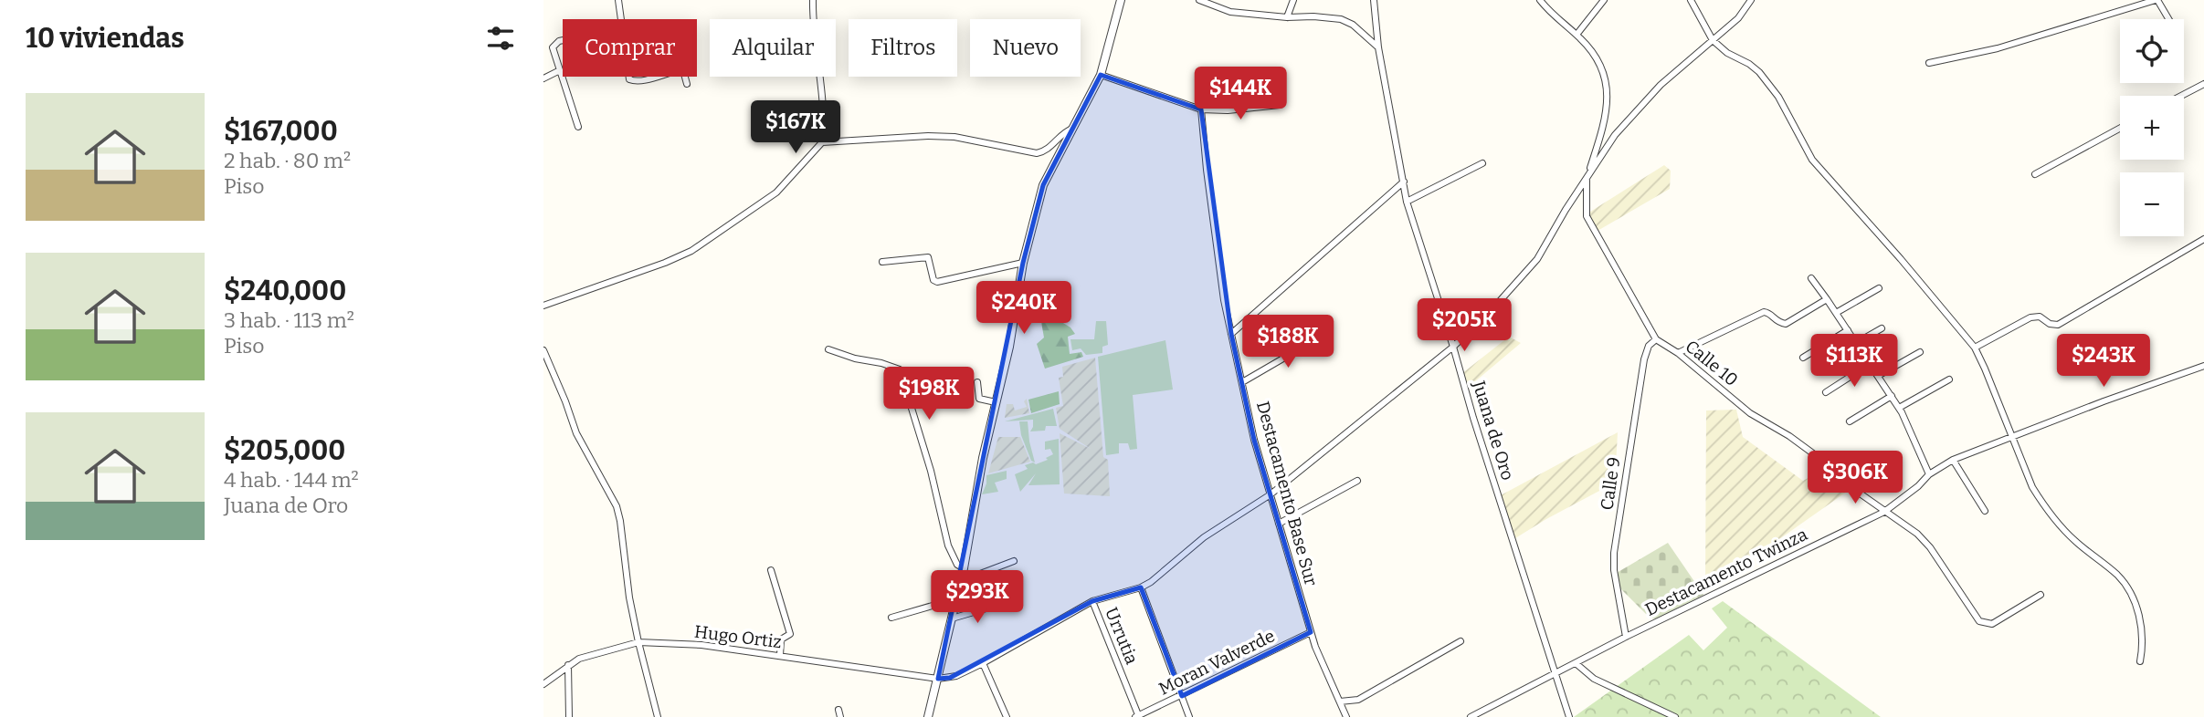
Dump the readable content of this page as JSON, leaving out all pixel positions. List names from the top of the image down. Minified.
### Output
{"streets":{"street":["Calle 10","Juana de Oro","Calle 9","Destacamento Base Sur","Destacamento Twinza","Urrutia","Hugo Ortiz","Moran Valverde"]},"crossings":[["Calle 10","Calle 9"],["Calle 10","Destacamento Twinza"],["Juana de Oro","Destacamento Twinza"],["Calle 9","Destacamento Twinza"],["Destacamento Base Sur","Moran Valverde"],["Urrutia","Hugo Ortiz"],["Urrutia","Moran Valverde"]],"page":{"heading":"10 viviendas","map_buttons":["+","−"],"chip":["Comprar","Alquilar","Filtros","Nuevo"],"price":["$144K","$167K","$240K","$205K","$188K","$113K","$243K","$198K","$306K","$293K"],"list":[{"name":"$167,000","note":"2 hab. · 80 m² · Piso"},{"name":"$240,000","note":"3 hab. · 113 m² · Piso"},{"name":"$205,000","note":"4 hab. · 144 m² · Juana de Oro"}]}}
